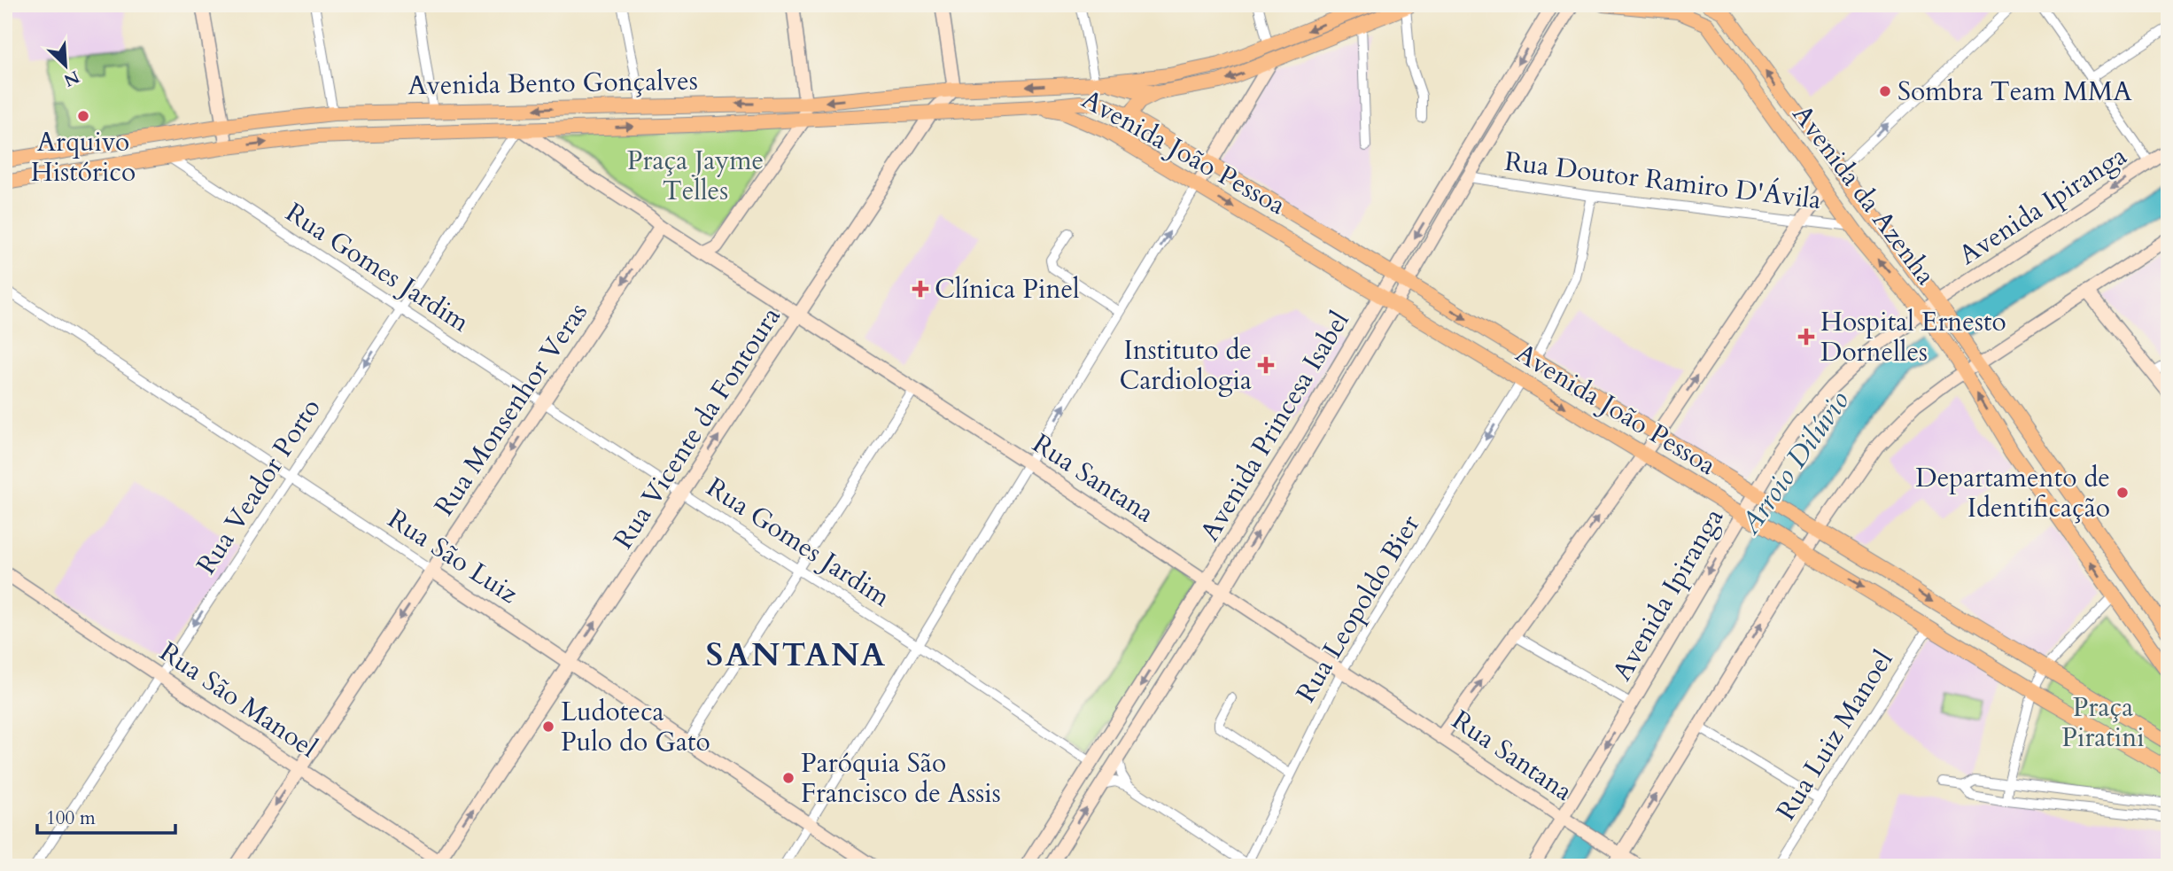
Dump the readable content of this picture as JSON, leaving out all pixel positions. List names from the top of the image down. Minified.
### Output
{"streets":{"main road":["Avenida Bento Gonçalves","Avenida João Pessoa","Avenida da Azenha"],"street":["Rua Doutor Ramiro D'Ávila","Avenida Ipiranga","Rua Gomes Jardim","Rua Monsenhor Veras","Avenida Princesa Isabel","Rua Vicente da Fontoura","Rua Santana","Rua Veador Porto","Rua São Luiz","Rua Leopoldo Bier","Rua São Manoel","Rua Luiz Manoel"]},"crossings":[["Avenida Bento Gonçalves","Avenida João Pessoa"],["Avenida Bento Gonçalves","Rua Gomes Jardim"],["Avenida Bento Gonçalves","Rua Vicente da Fontoura"],["Avenida Bento Gonçalves","Rua Santana"],["Avenida Bento Gonçalves","Rua Veador Porto"],["Avenida João Pessoa","Avenida Ipiranga"],["Avenida João Pessoa","Avenida Princesa Isabel"],["Avenida João Pessoa","Rua Leopoldo Bier"],["Avenida João Pessoa","Rua Luiz Manoel"],["Rua Doutor Ramiro D'Ávila","Avenida da Azenha"],["Rua Doutor Ramiro D'Ávila","Avenida Princesa Isabel"],["Avenida da Azenha","Avenida Ipiranga"],["Avenida Ipiranga","Rua Santana"],["Rua Gomes Jardim","Rua Monsenhor Veras"],["Rua Gomes Jardim","Avenida Princesa Isabel"],["Rua Gomes Jardim","Rua Vicente da Fontoura"],["Rua Gomes Jardim","Rua Veador Porto"],["Rua Monsenhor Veras","Rua Santana"],["Rua Monsenhor Veras","Rua São Luiz"],["Rua Monsenhor Veras","Rua São Manoel"],["Avenida Princesa Isabel","Rua Santana"],["Rua Vicente da Fontoura","Rua Santana"],["Rua Vicente da Fontoura","Rua São Luiz"],["Rua Vicente da Fontoura","Rua São Manoel"],["Rua Santana","Rua Veador Porto"],["Rua Santana","Rua Leopoldo Bier"],["Rua Veador Porto","Rua São Luiz"],["Rua Veador Porto","Rua São Manoel"]],"one_way":["Rua Monsenhor Veras","Rua Vicente da Fontoura","Rua Veador Porto","Rua Leopoldo Bier"],"districts":["SANTANA"],"water":["Arroio Dilúvio"],"parks":["Praça Jayme Telles","Praça Piratini"],"places":{"other":["Sombra Team MMA","Arquivo Histórico","Departamento de Identificação","Ludoteca Pulo do Gato","Paróquia São Francisco de Assis"],"health":["Clínica Pinel","Hospital Ernesto Dornelles","Instituto de Cardiologia"]},"scale_bar":"100 m","north":"bottom right"}
